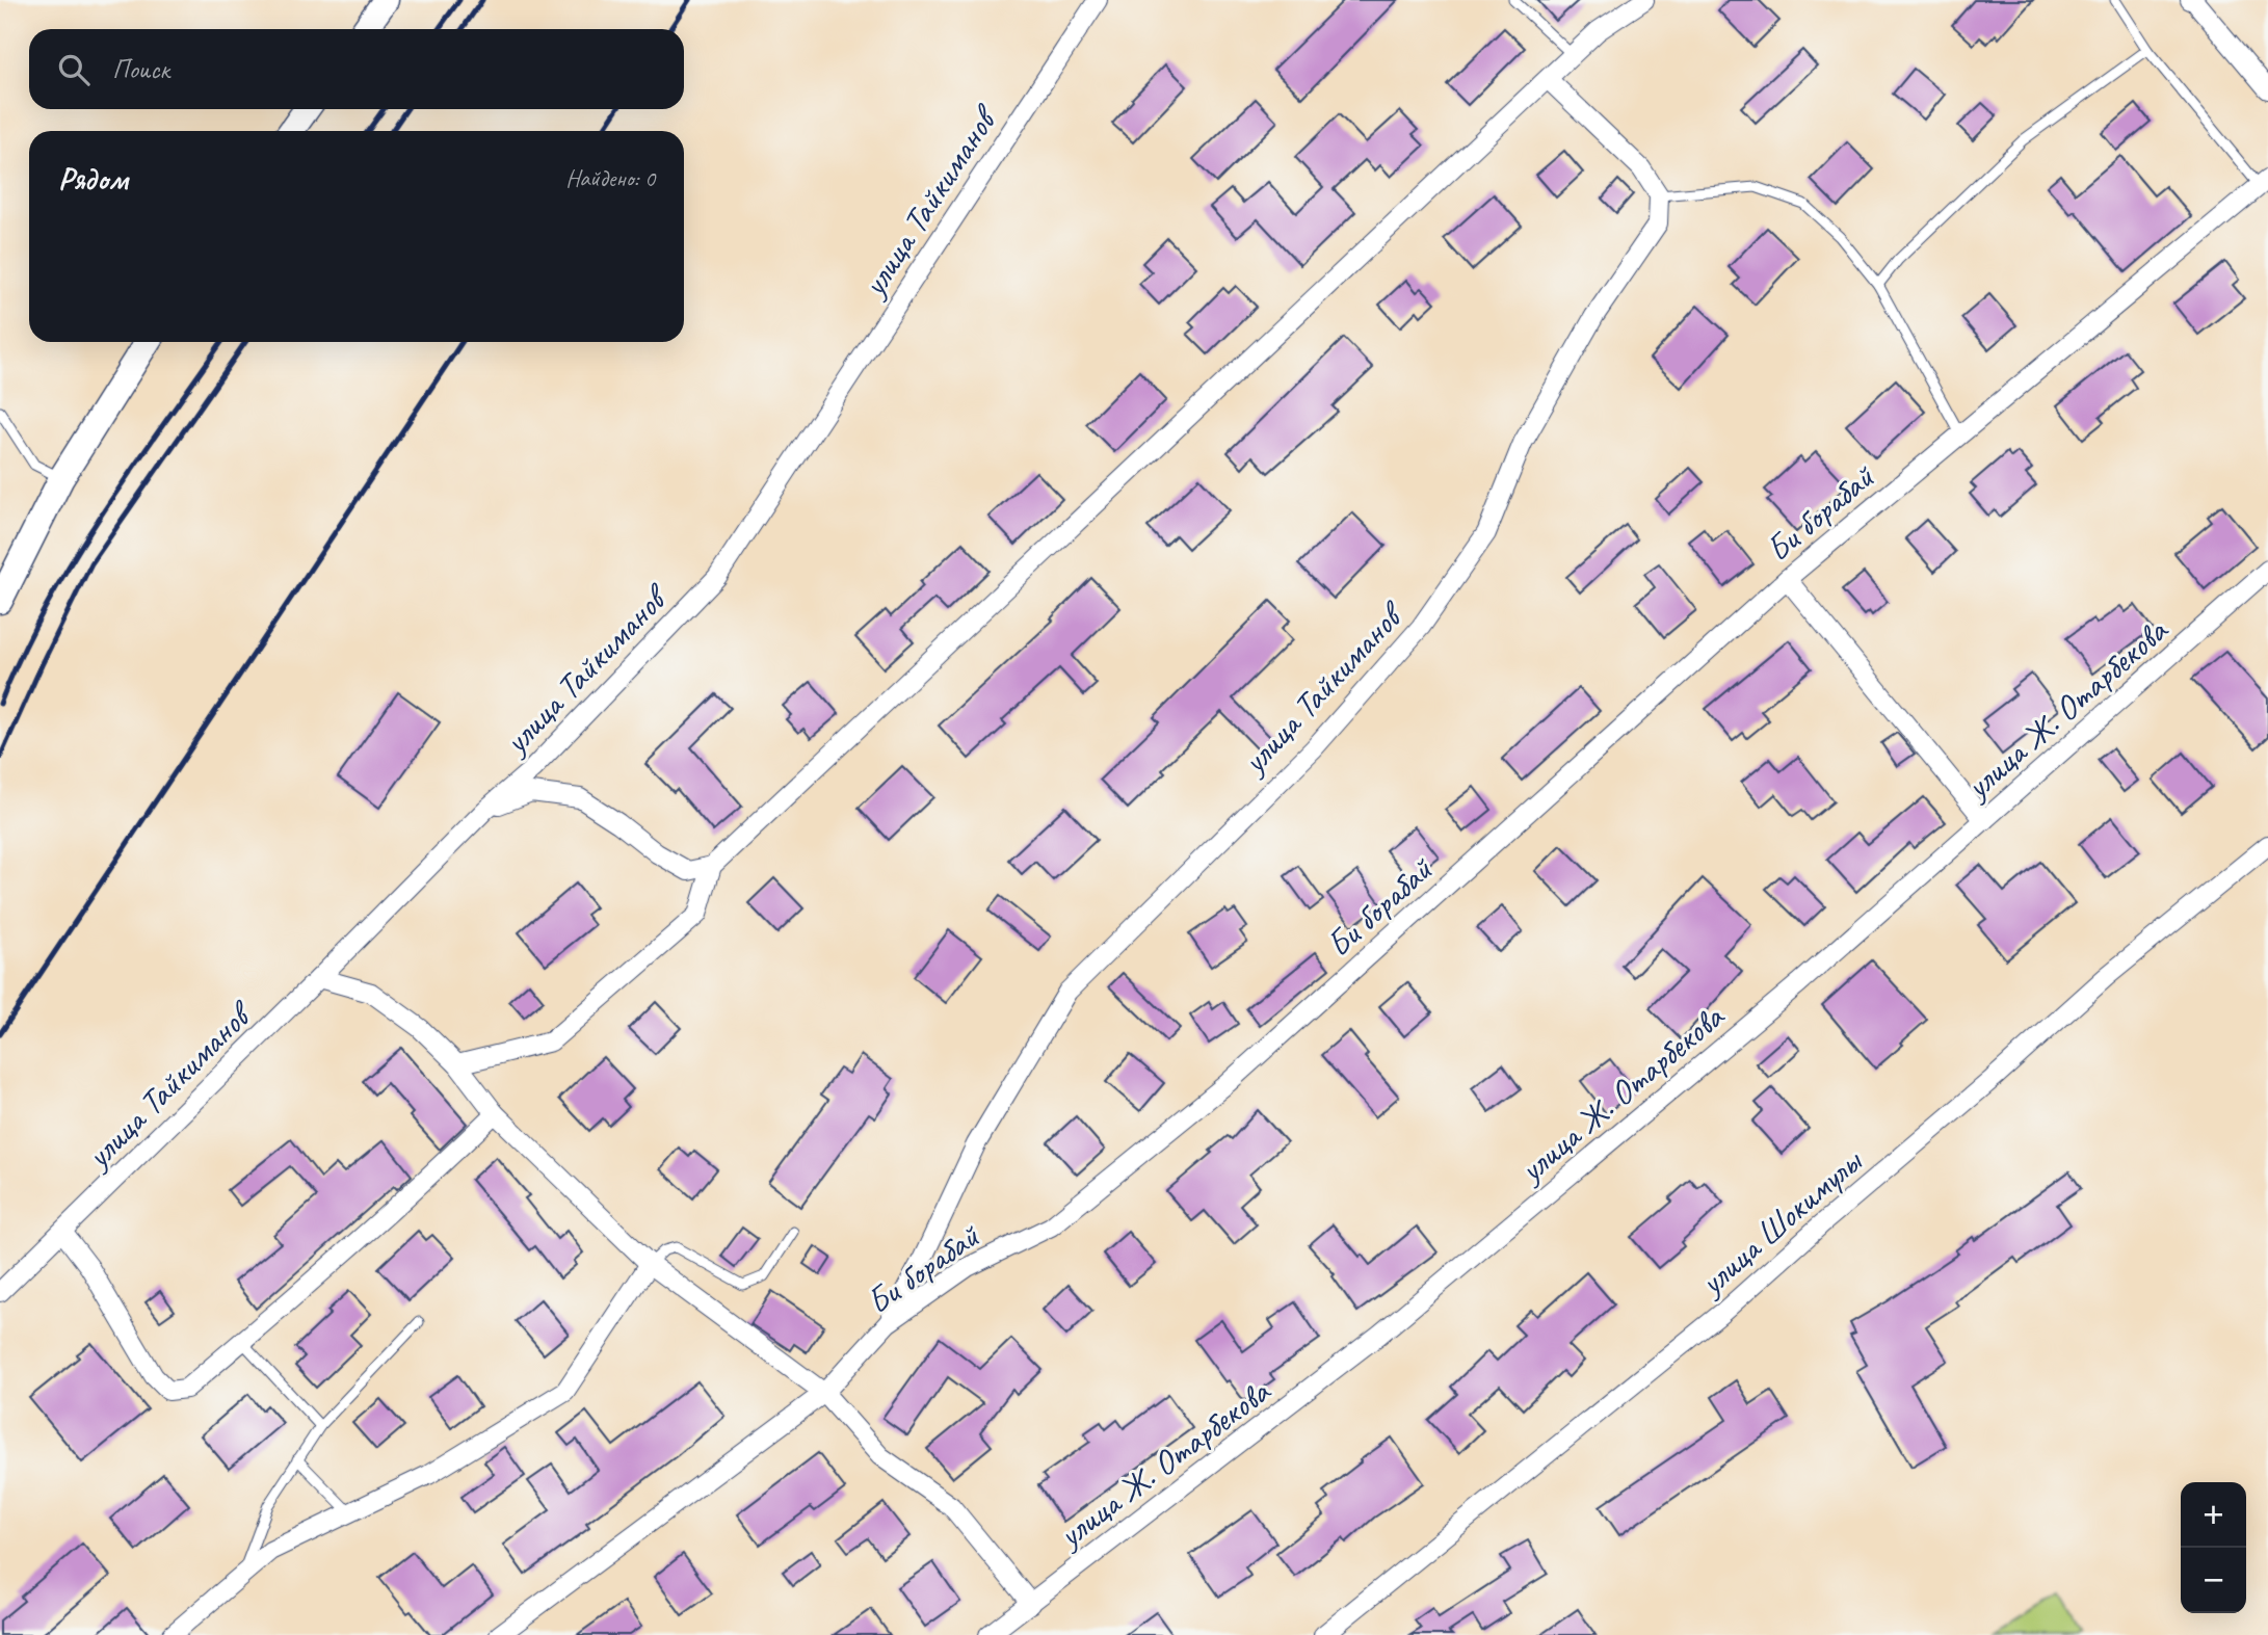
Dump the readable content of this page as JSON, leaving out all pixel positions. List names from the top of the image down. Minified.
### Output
{"streets":{"street":["улица Тайкиманов","Би борабай","улица Ж. Отарбекова","улица Шокимулы"]},"crossings":[["улица Тайкиманов","Би борабай"]],"page":{"search":"Поиск","heading":["Рядом","Найдено: 0"],"map_buttons":["+","−"]}}
